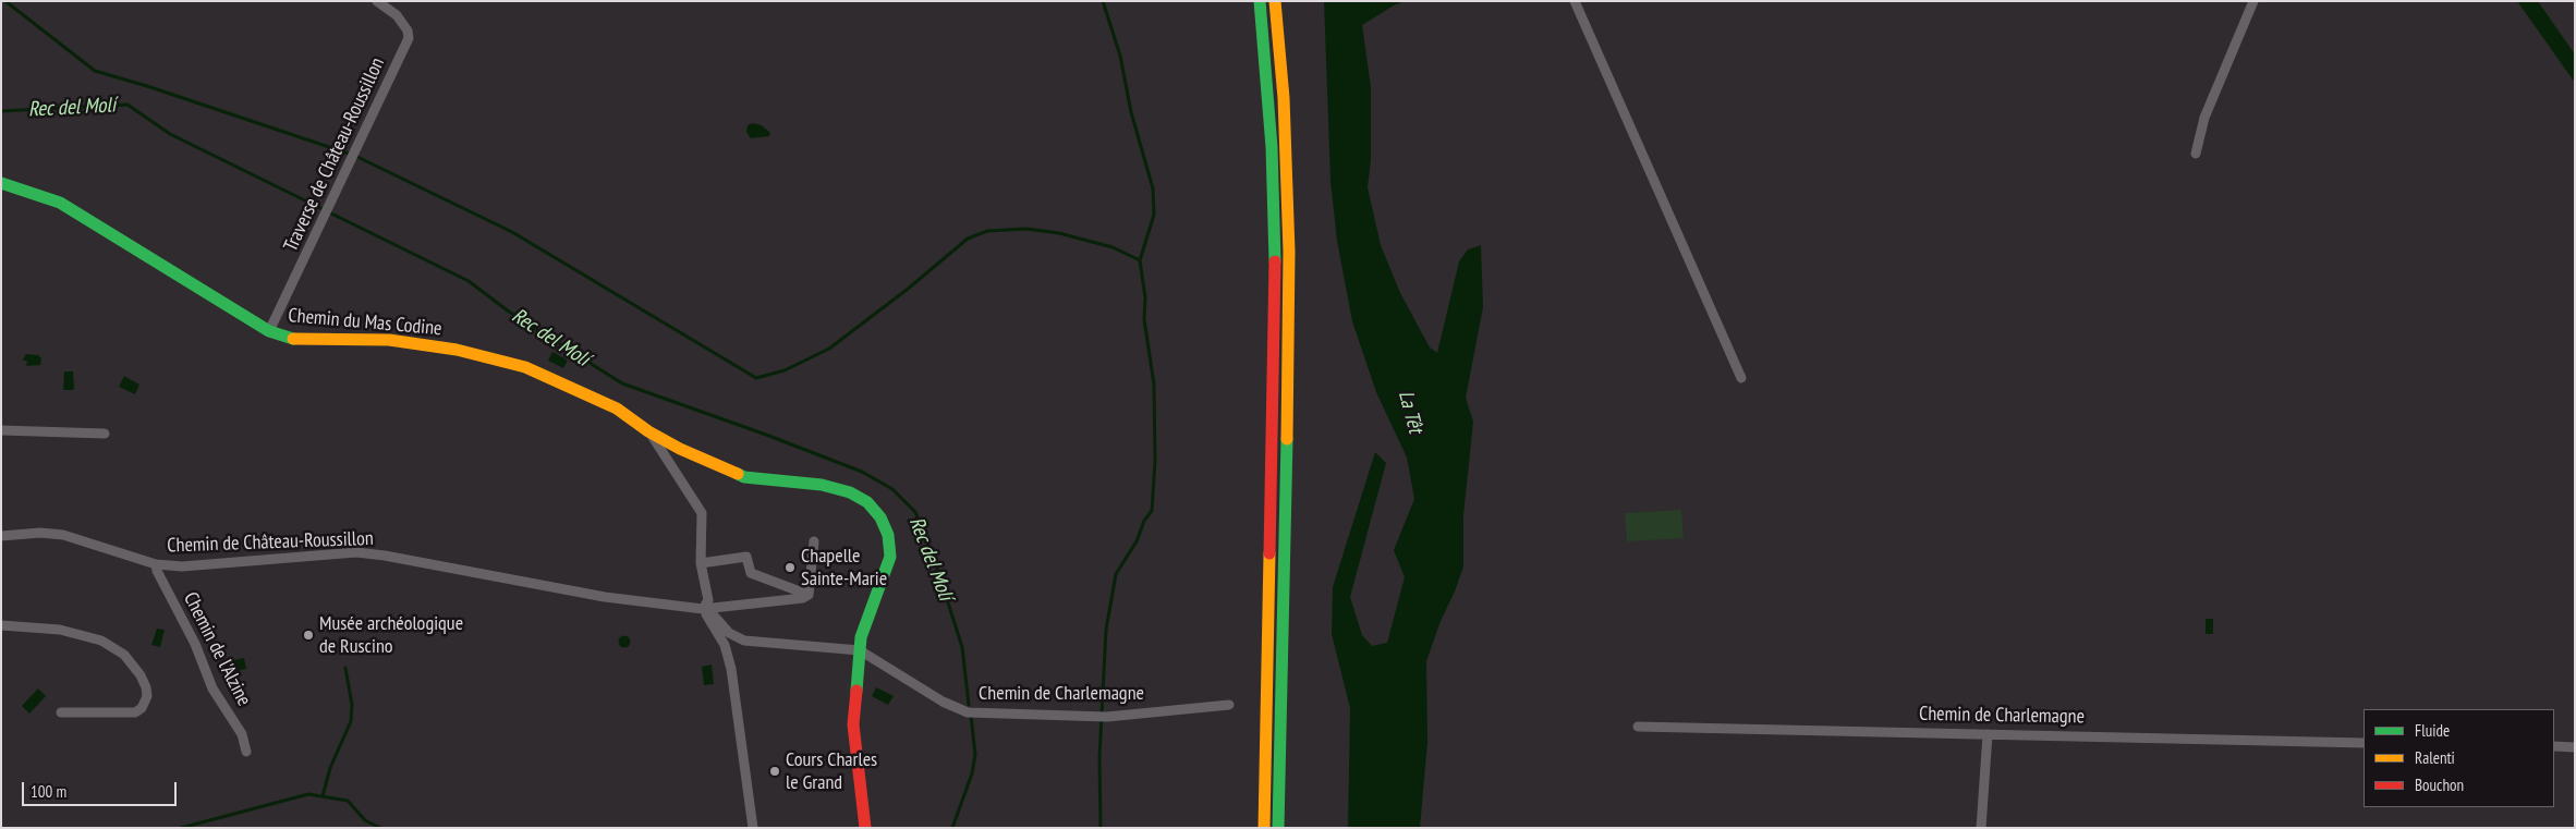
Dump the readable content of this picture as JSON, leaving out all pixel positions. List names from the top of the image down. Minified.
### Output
{"streets":{"main road":["Chemin du Mas Codine"],"street":["Traverse de Château-Roussillon","Chemin de Château-Roussillon","Chemin de l'Alzine","Chemin de Charlemagne"]},"crossings":[["Traverse de Château-Roussillon","Chemin du Mas Codine"],["Chemin du Mas Codine","Chemin de Charlemagne"],["Chemin de Château-Roussillon","Chemin de l'Alzine"]],"water":["Rec del Molí","La Têt"],"places":["Chapelle Sainte-Marie","Musée archéologique de Ruscino","Cours Charles le Grand"],"legend":["Fluide","Ralenti","Bouchon"],"scale_bar":"100 m"}
